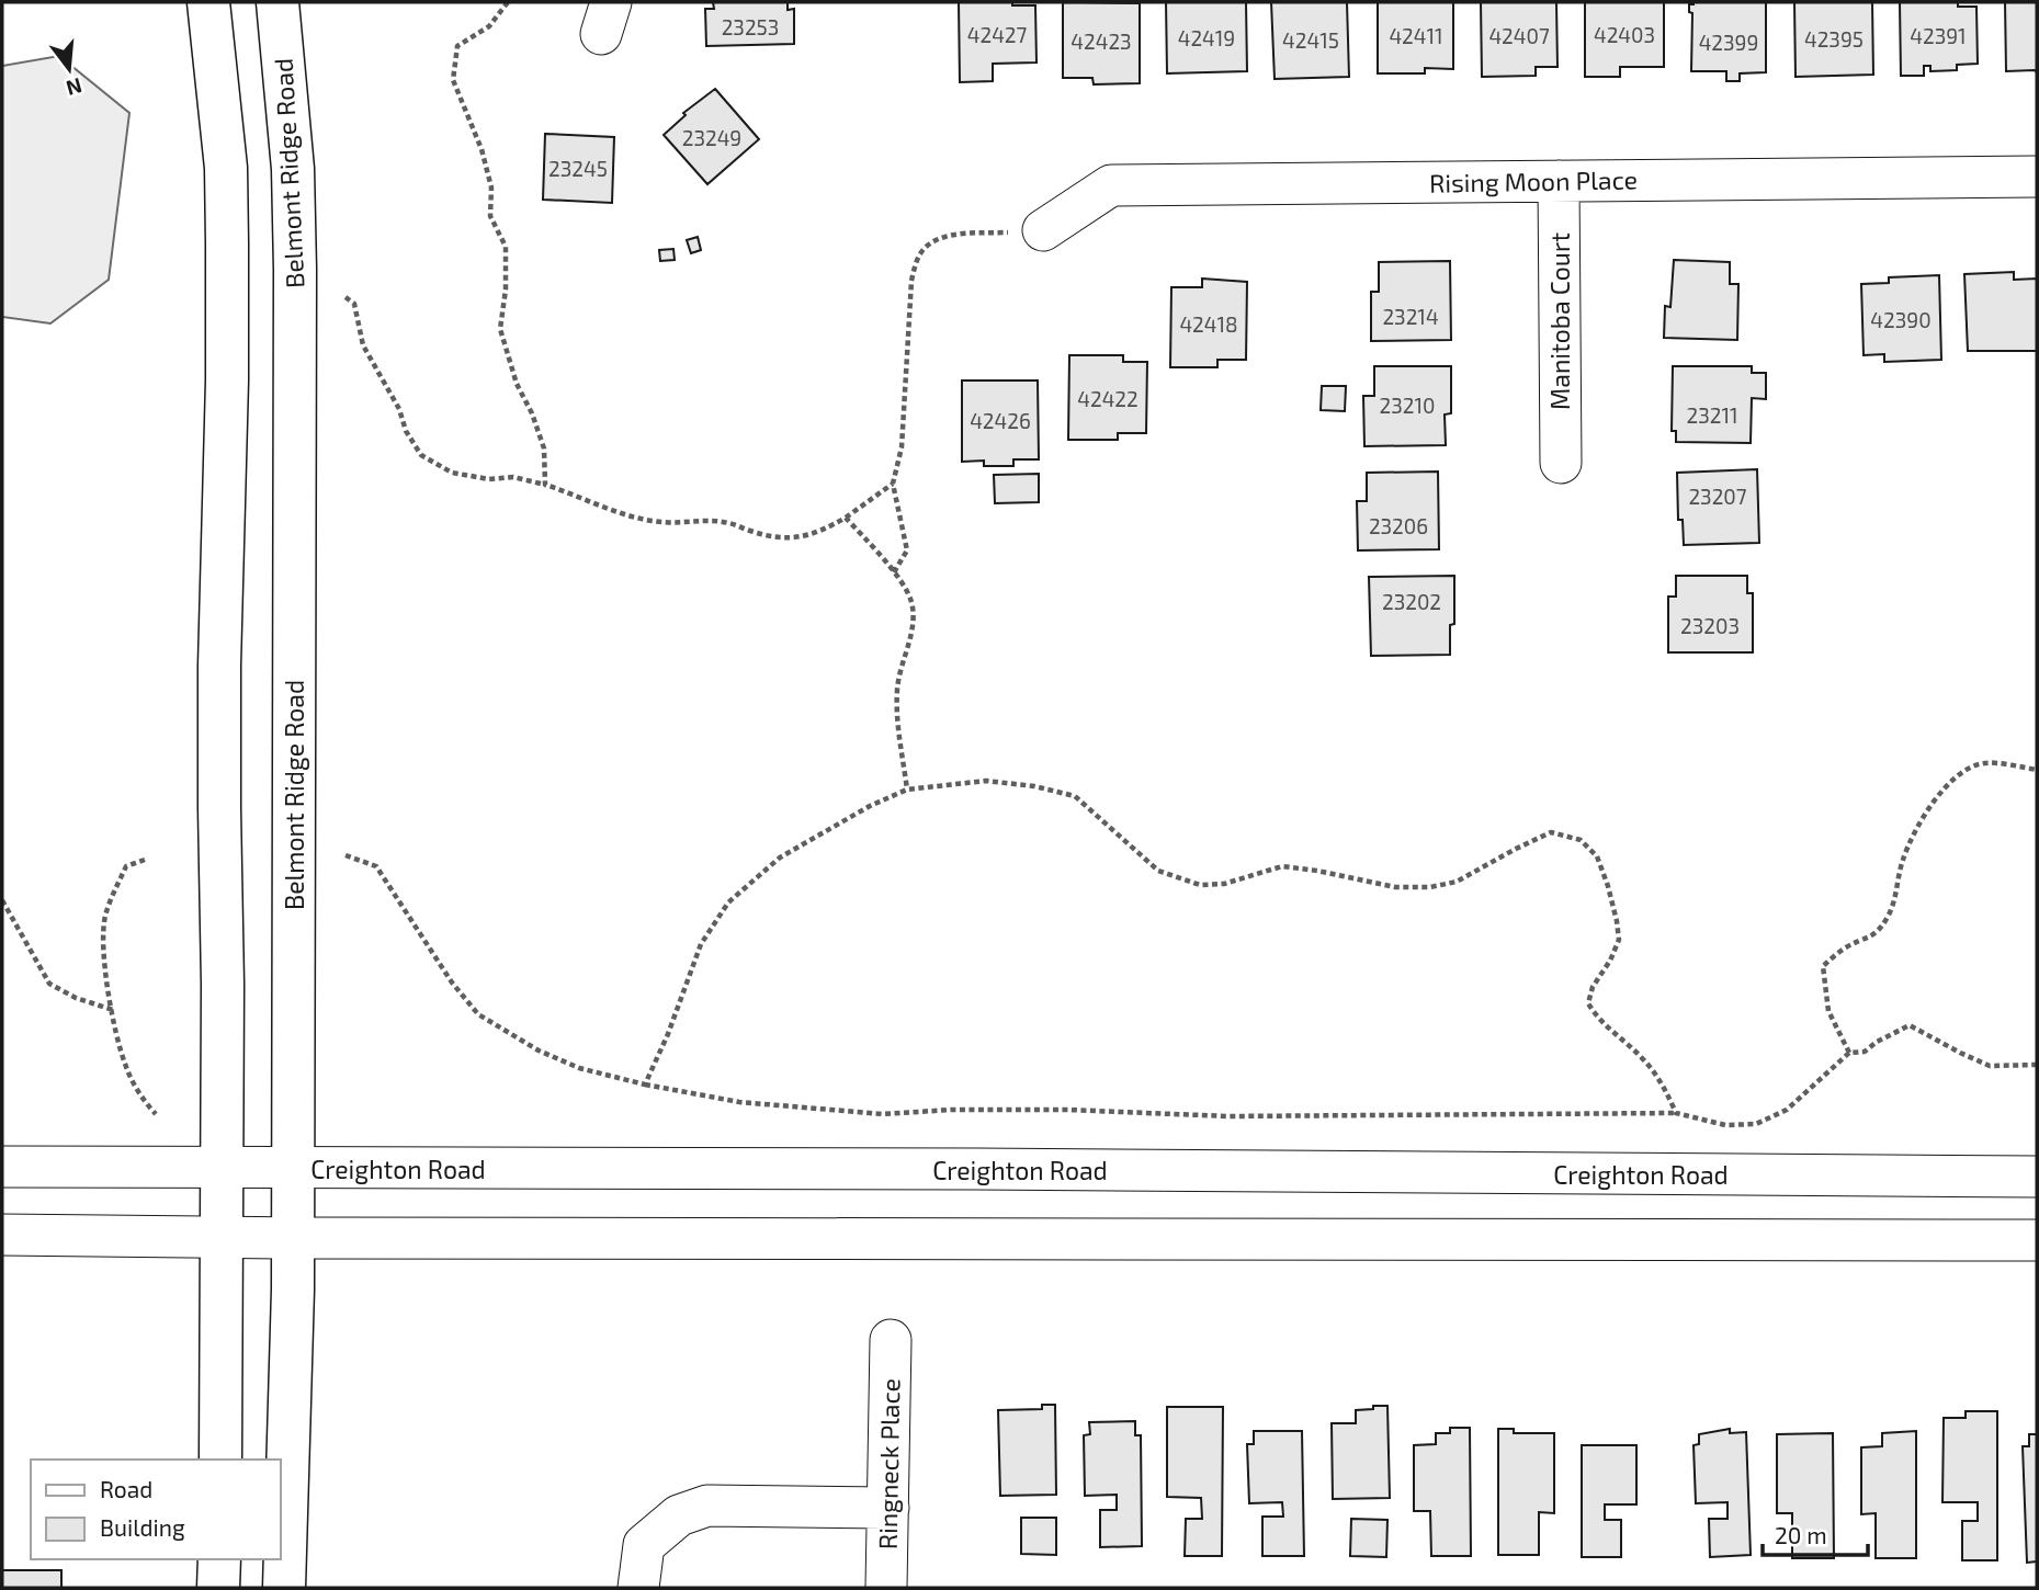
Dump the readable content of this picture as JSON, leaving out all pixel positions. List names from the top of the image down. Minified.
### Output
{"streets":{"main road":["Belmont Ridge Road"],"street":["Rising Moon Place","Manitoba Court","Creighton Road","Ringneck Place"]},"crossings":[["Belmont Ridge Road","Creighton Road"],["Rising Moon Place","Manitoba Court"]],"house_numbers":["23253","42427","42403","42411","42407","42391","42419","42395","42415","42423","42399","23249","23245","23214","42390","42418","42422","23210","23211","42426","23207","23206","23202","23203"],"legend":["Road","Building"],"scale_bar":"20 m","north":"bottom"}
